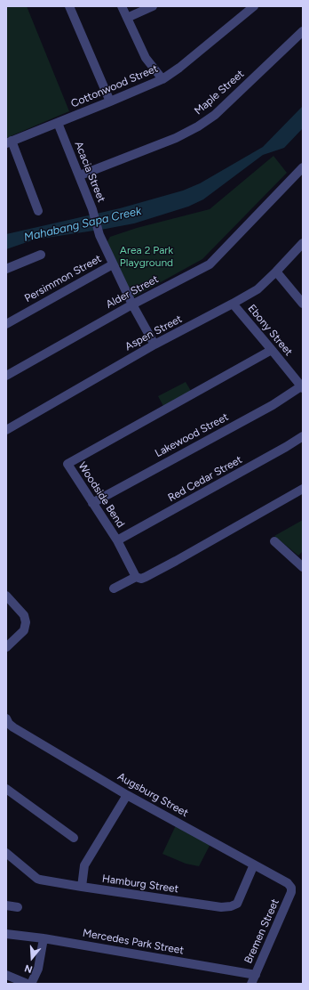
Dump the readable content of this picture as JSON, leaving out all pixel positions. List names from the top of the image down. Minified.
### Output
{"streets":{"street":["Cottonwood Street","Maple Street","Acacia Street","Persimmon Street","Alder Street","Ebony Street","Aspen Street","Lakewood Street","Red Cedar Street","Woodside Bend","Augsburg Street","Hamburg Street","Bremen Street","Mercedes Park Street"]},"crossings":[["Cottonwood Street","Acacia Street"],["Maple Street","Acacia Street"],["Acacia Street","Persimmon Street"],["Acacia Street","Alder Street"],["Acacia Street","Aspen Street"],["Ebony Street","Aspen Street"],["Ebony Street","Lakewood Street"],["Ebony Street","Woodside Bend"],["Lakewood Street","Woodside Bend"],["Red Cedar Street","Woodside Bend"],["Augsburg Street","Hamburg Street"],["Augsburg Street","Bremen Street"],["Bremen Street","Mercedes Park Street"]],"water":["Mahabang Sapa Creek"],"parks":["Area 2 Park Playground"],"north":"bottom"}
